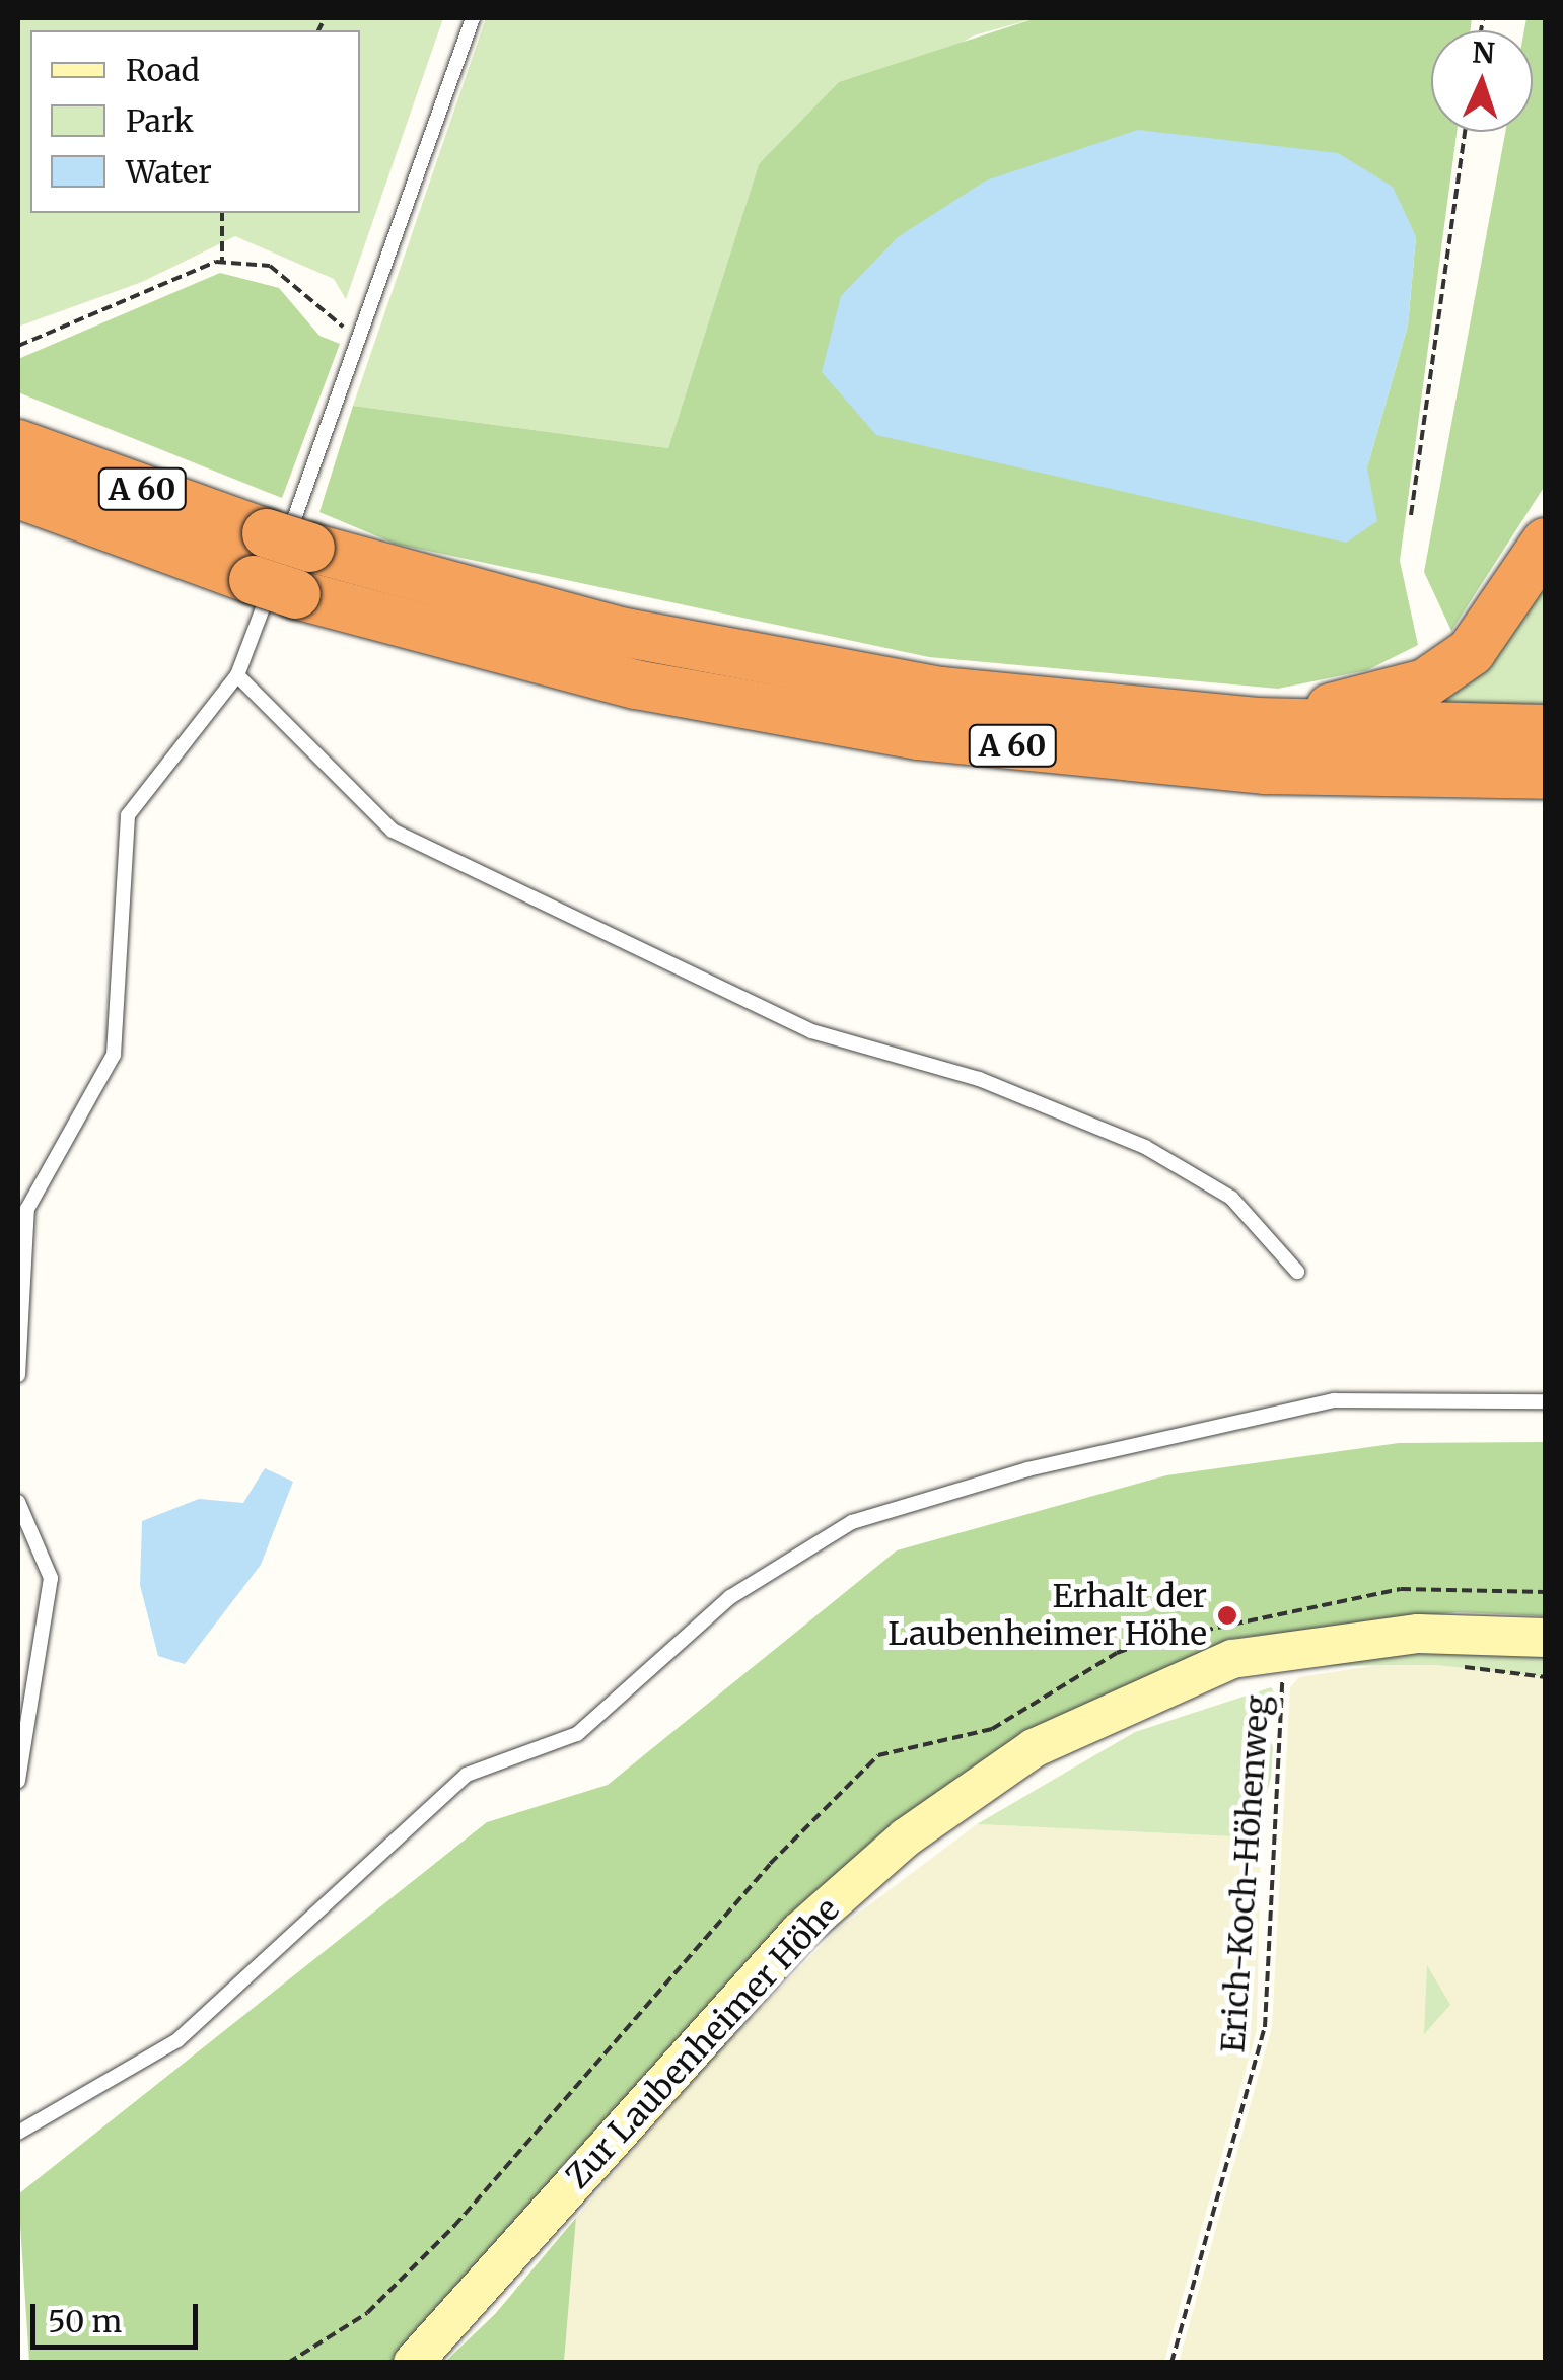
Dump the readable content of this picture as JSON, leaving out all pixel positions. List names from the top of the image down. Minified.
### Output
{"streets":{"highway":["A 60"],"street":["Zur Laubenheimer Höhe"],"path":["Erich-Koch-Höhenweg"]},"places":["Erhalt der Laubenheimer Höhe"],"legend":["Road","Park","Water"],"scale_bar":"50 m","north":"top"}
